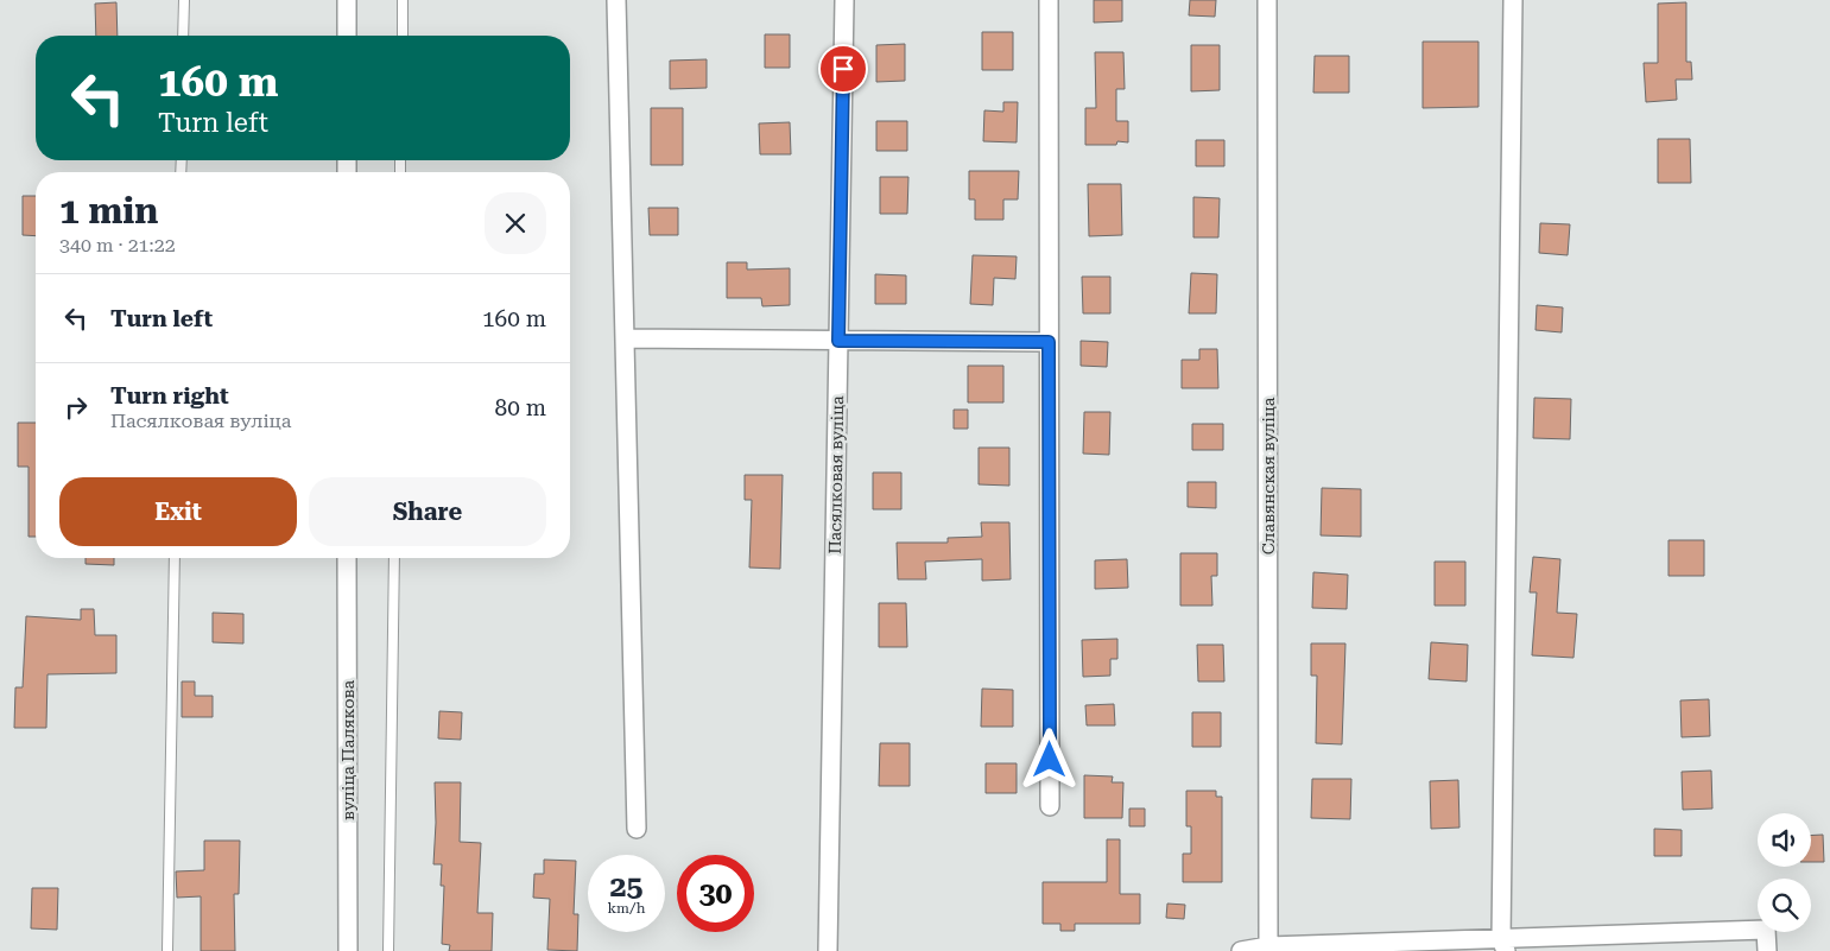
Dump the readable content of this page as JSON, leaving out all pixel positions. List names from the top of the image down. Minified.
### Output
{"streets":{"street":["Пасялковая вуліца","Славянская вуліца","вуліца Палякова"]},"page":{"turn":["160 m","Turn left"],"heading":["1 min","340 m · 21:22"],"list":[{"name":"Turn left","value":"160 m"},{"name":"Turn right","note":"Пасялковая вуліца","value":"80 m"}],"buttons":["Exit","Share"],"speed":"25 km/h","limit":"30"}}
